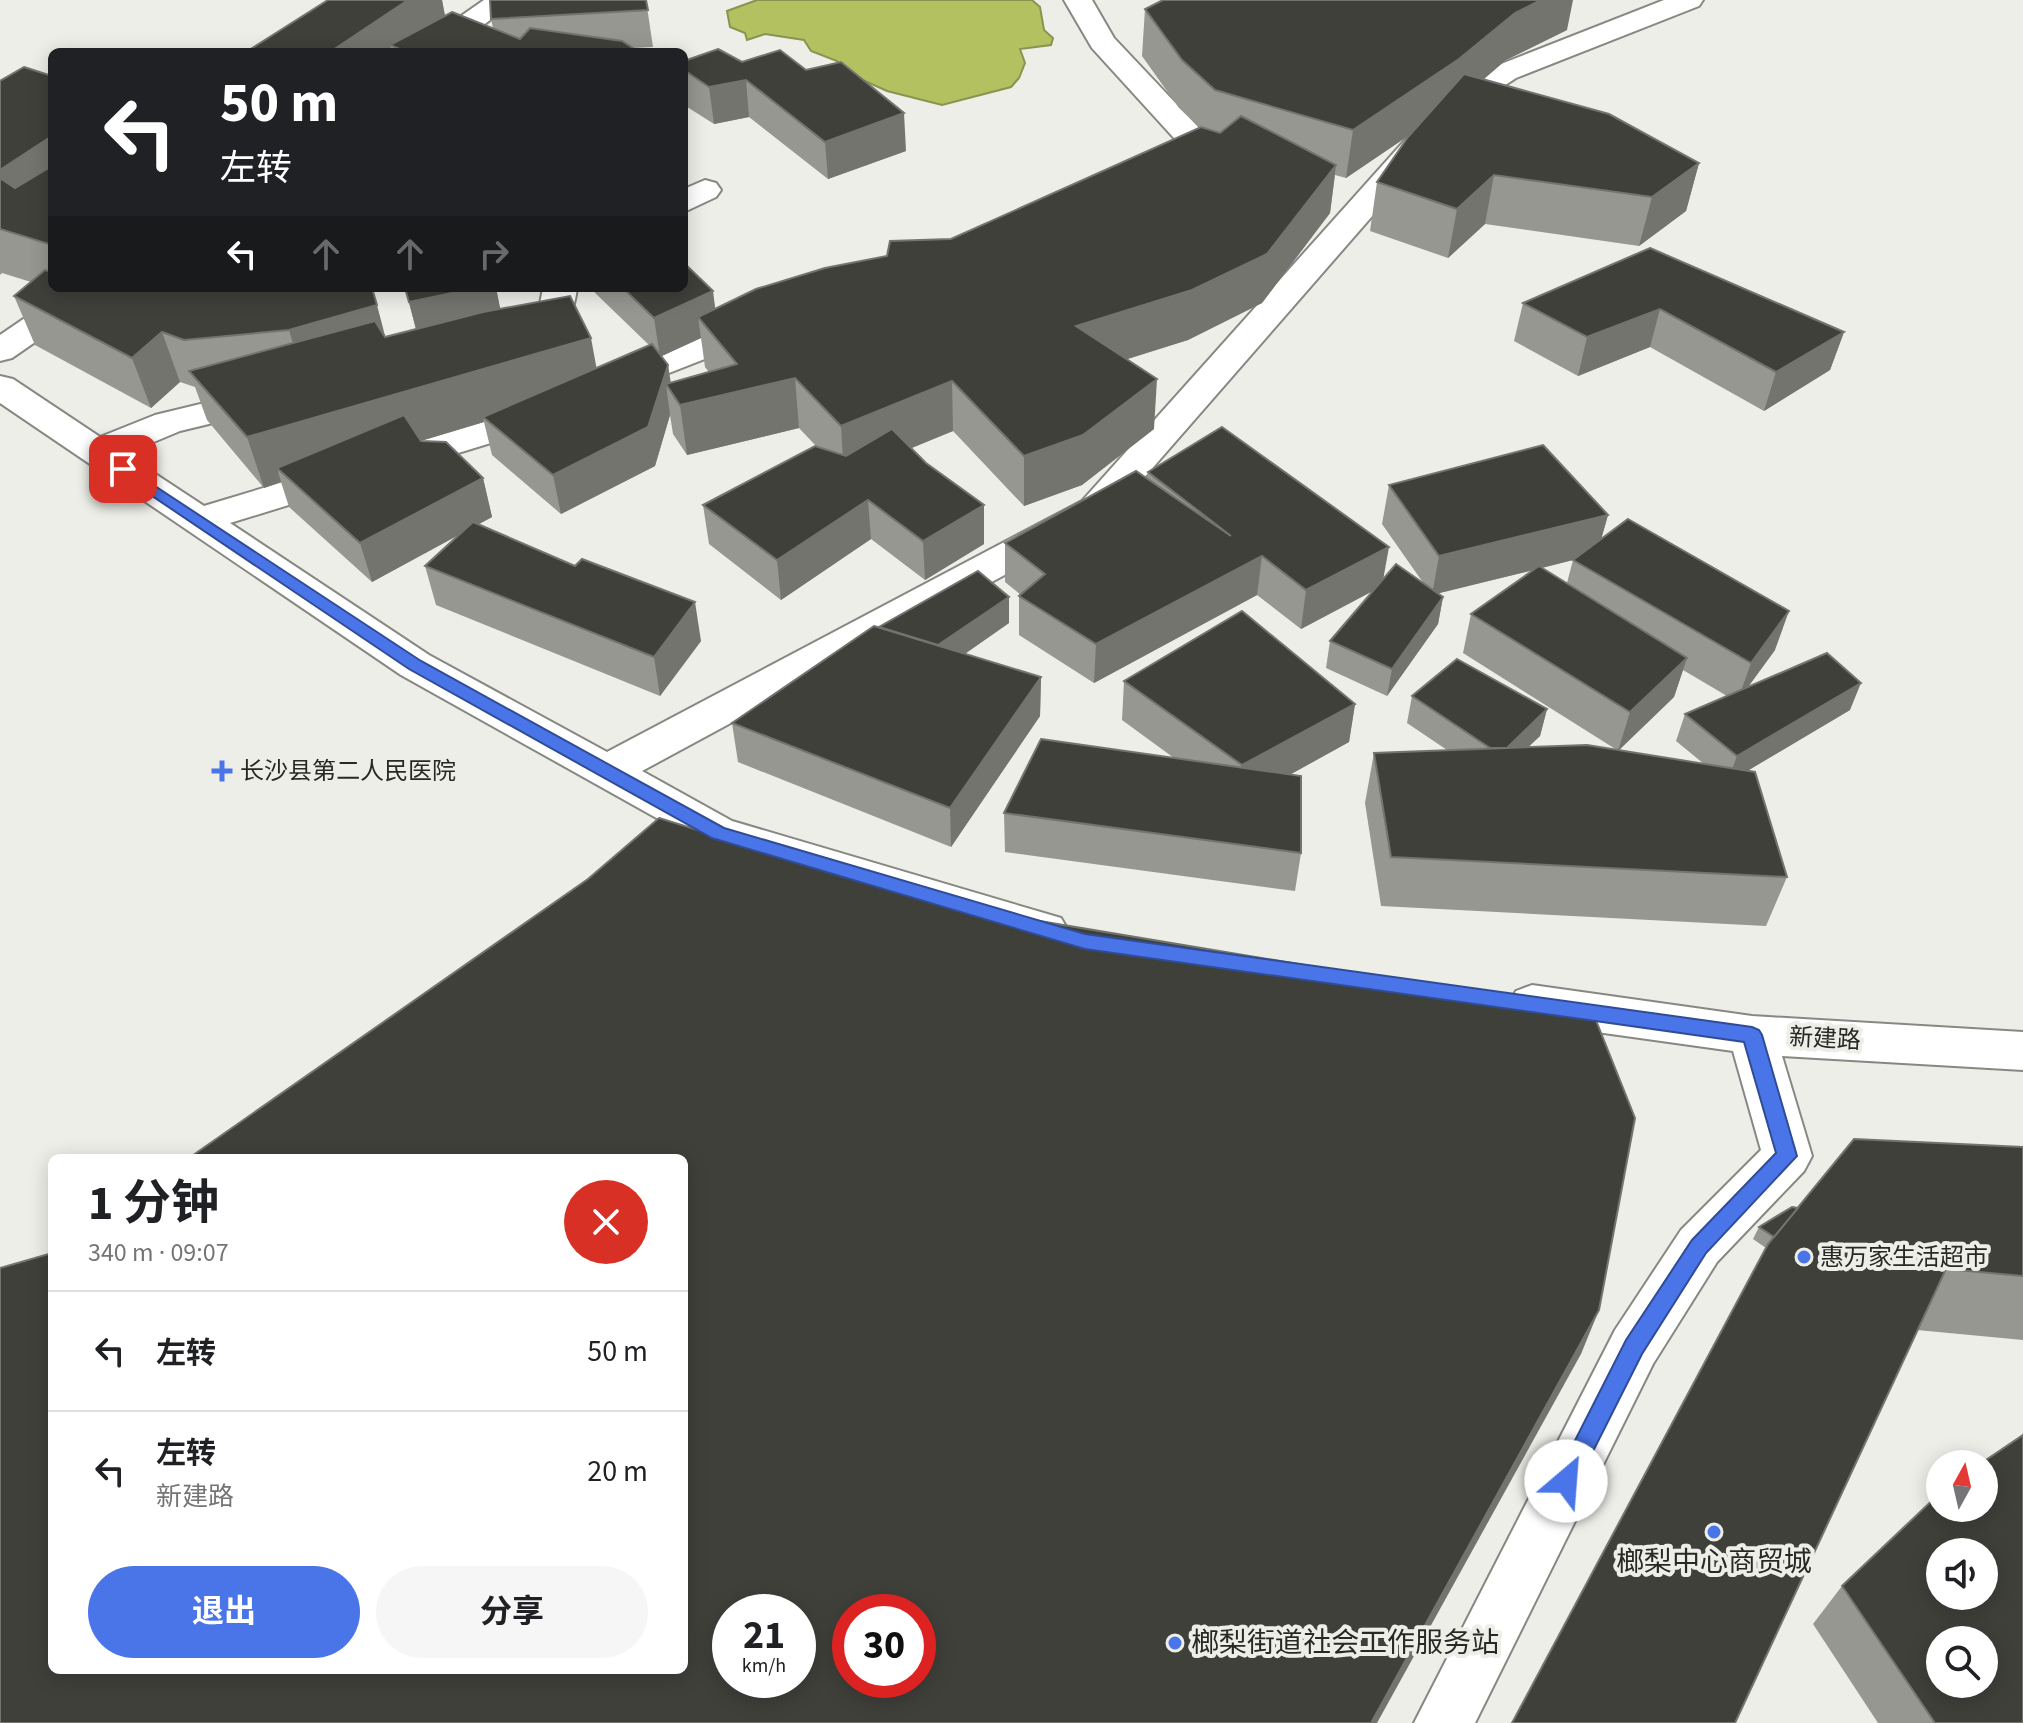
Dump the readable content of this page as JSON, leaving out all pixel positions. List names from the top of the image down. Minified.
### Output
{"streets":{"street":["新建路"]},"places":{"health":["长沙县第二人民医院"],"other":["惠万家生活超市","榔梨中心商贸城","榔梨街道社会工作服务站"]},"north":"top","page":{"turn":["50 m","左转"],"heading":["1 分钟","340 m · 09:07"],"list":[{"name":"左转","value":"50 m"},{"name":"左转","note":"新建路","value":"20 m"}],"buttons":["退出","分享"],"speed":"21 km/h","limit":"30"}}
